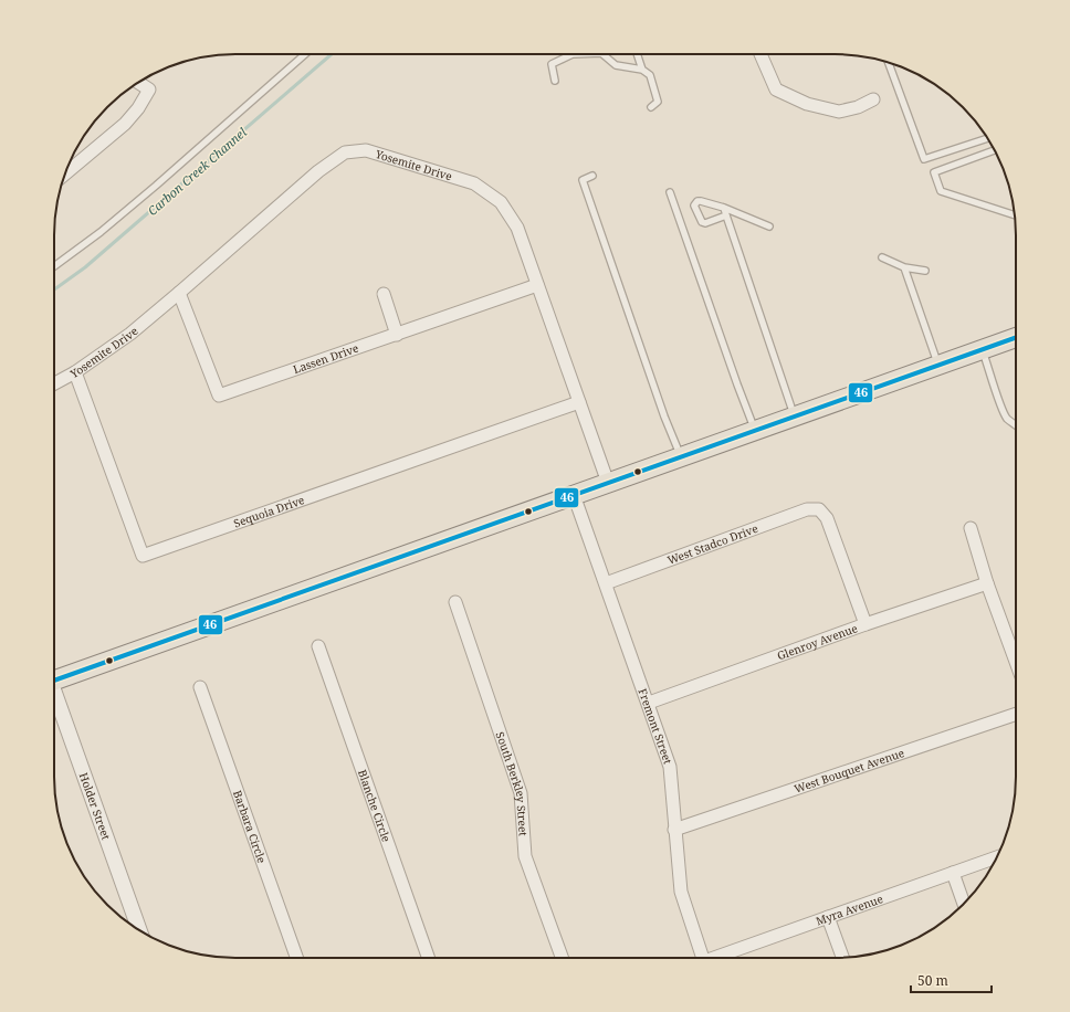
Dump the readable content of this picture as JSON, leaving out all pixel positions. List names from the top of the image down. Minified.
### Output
{"streets":{"street":["Yosemite Drive","Lassen Drive","Sequoia Drive","West Stadco Drive","Glenroy Avenue","Fremont Street","West Bouquet Avenue","South Berkley Street","Blanche Circle","Holder Street","Barbara Circle","Myra Avenue"]},"crossings":[["Yosemite Drive","Lassen Drive"],["Yosemite Drive","Sequoia Drive"],["West Stadco Drive","Glenroy Avenue"],["West Stadco Drive","Fremont Street"],["Glenroy Avenue","Fremont Street"],["Fremont Street","West Bouquet Avenue"]],"water":["Carbon Creek Channel"],"lines":["transit line 46"],"scale_bar":"50 m"}
